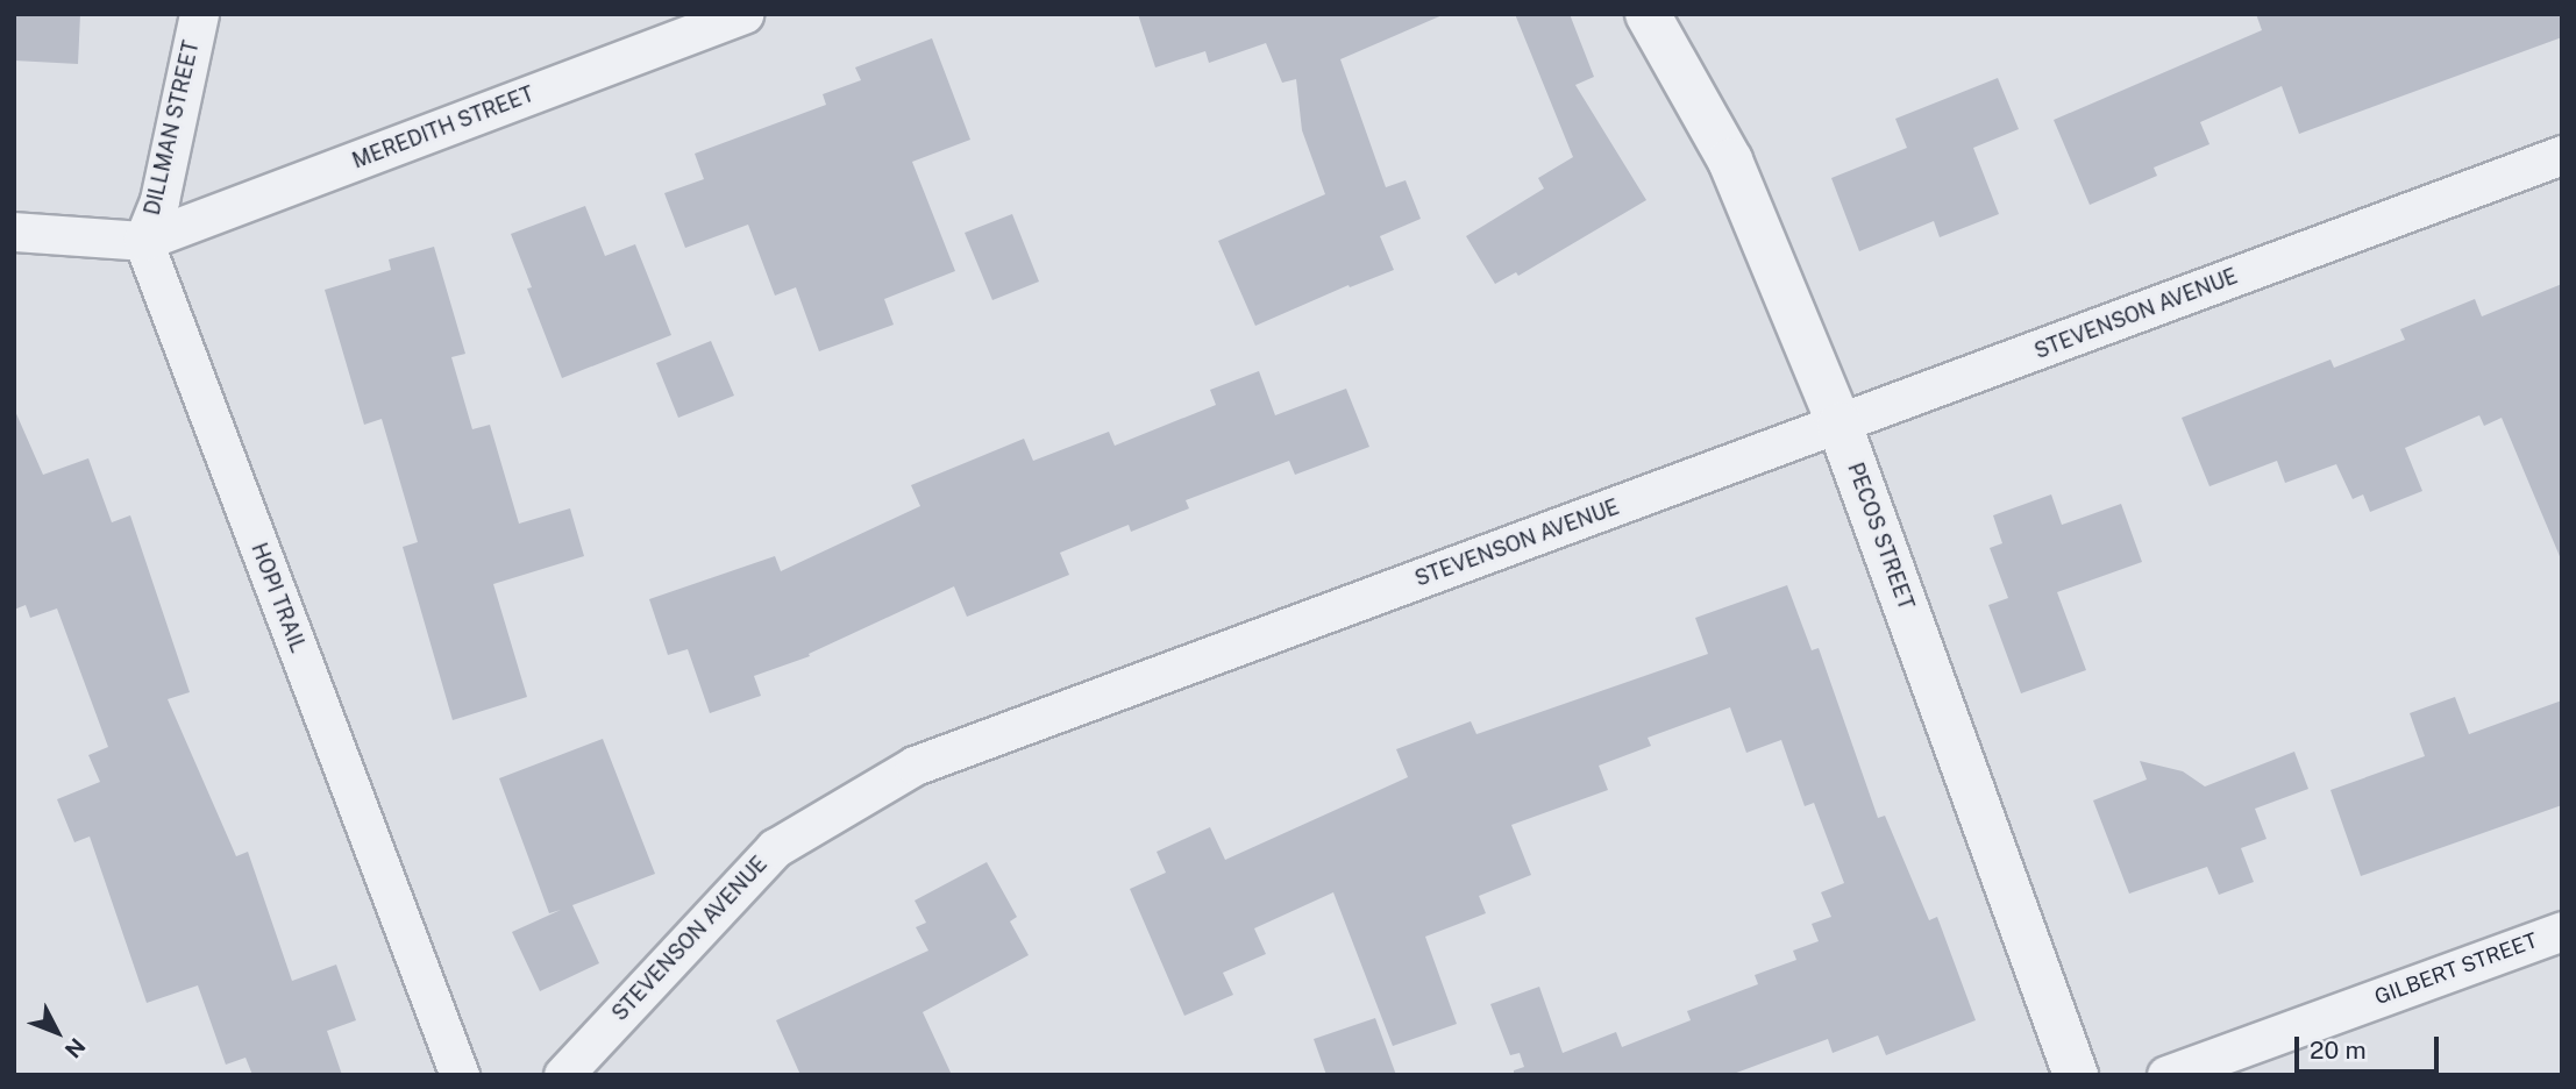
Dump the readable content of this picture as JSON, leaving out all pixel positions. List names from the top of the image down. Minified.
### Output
{"streets":{"street":["DILLMAN STREET","MEREDITH STREET","STEVENSON AVENUE","PECOS STREET","HOPI TRAIL","GILBERT STREET"]},"crossings":[["DILLMAN STREET","MEREDITH STREET"],["DILLMAN STREET","HOPI TRAIL"],["MEREDITH STREET","HOPI TRAIL"],["STEVENSON AVENUE","PECOS STREET"]],"scale_bar":"20 m","north":"bottom right"}
